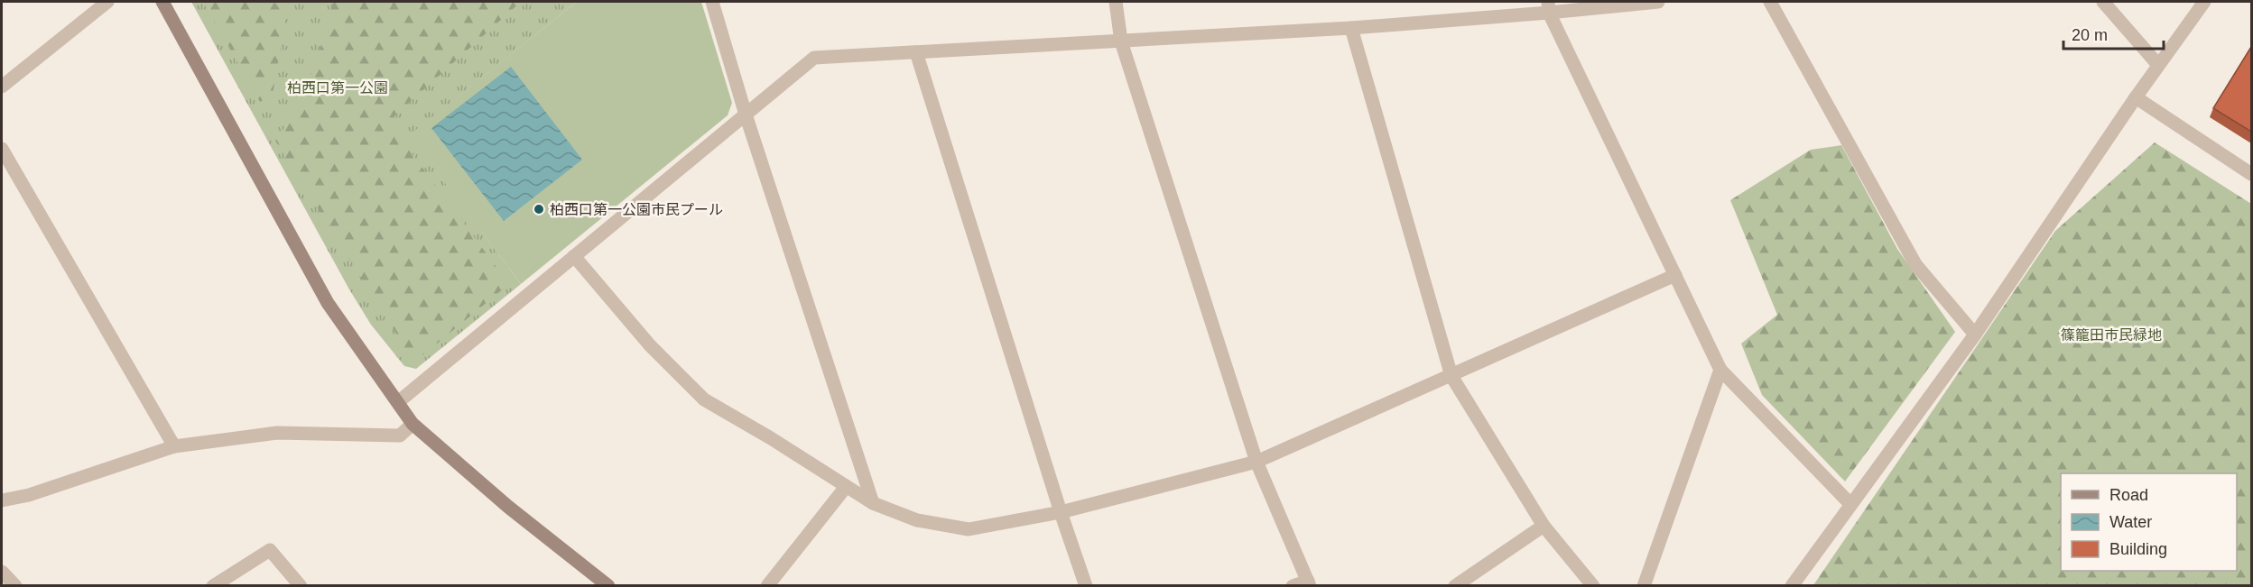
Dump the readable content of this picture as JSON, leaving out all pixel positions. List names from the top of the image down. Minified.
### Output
{"parks":["柏西口第一公園","篠籠田市民緑地"],"places":["柏西口第一公園市民プール"],"legend":["Road","Water","Building"],"scale_bar":"20 m"}
